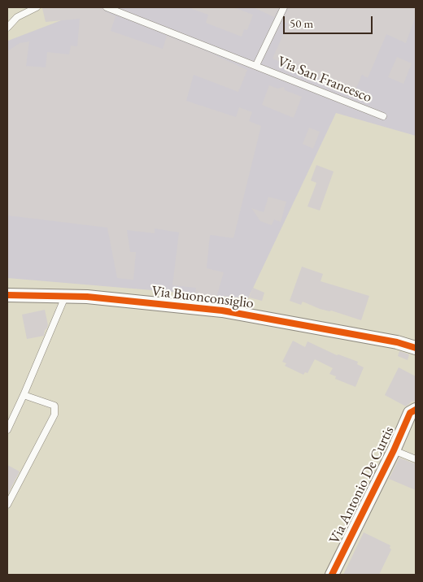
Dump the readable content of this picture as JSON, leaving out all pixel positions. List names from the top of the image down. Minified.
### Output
{"streets":{"street":["Via Buonconsiglio","Via Antonio De Curtis"],"lane":["Via San Francesco"]},"scale_bar":"50 m"}
